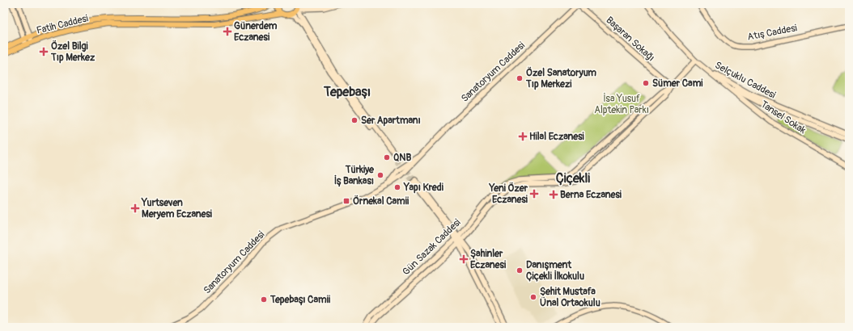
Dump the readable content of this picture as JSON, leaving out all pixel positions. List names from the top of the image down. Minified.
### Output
{"streets":{"main road":["Fatih Caddesi","Atış Caddesi","Başaran Sokağı","Sanatoryum Caddesi","Selçuklu Caddesi","Tansel Sokak","Gün Sazak Caddesi"]},"crossings":[["Başaran Sokağı","Sanatoryum Caddesi"],["Başaran Sokağı","Gün Sazak Caddesi"],["Selçuklu Caddesi","Tansel Sokak"],["Tansel Sokak","Gün Sazak Caddesi"]],"districts":["Tepebaşı","Çiçekli"],"parks":["İsa Yusuf Alptekin Parkı"],"places":{"health":["Günerdem Eczanesi","Özel Bilgi Tıp Merkez","Hilal Eczanesi","Yeni Özer Eczanesi","Berna Eczanesi","Yurtseven Meryem Eczanesi","Şahinler Eczanesi"],"other":["Özel Sanatoryum Tıp Merkezi","Sümer Cami","Ser Apartmanı","QNB","Türkiye İş Bankası","Yapı Kredi","Danışment Çiçekli İlkokulu","Şehit Mustafa Ünal Ortaokulu","Tepebaşı Camii"],"transit":["Örnekal Camii"]}}
